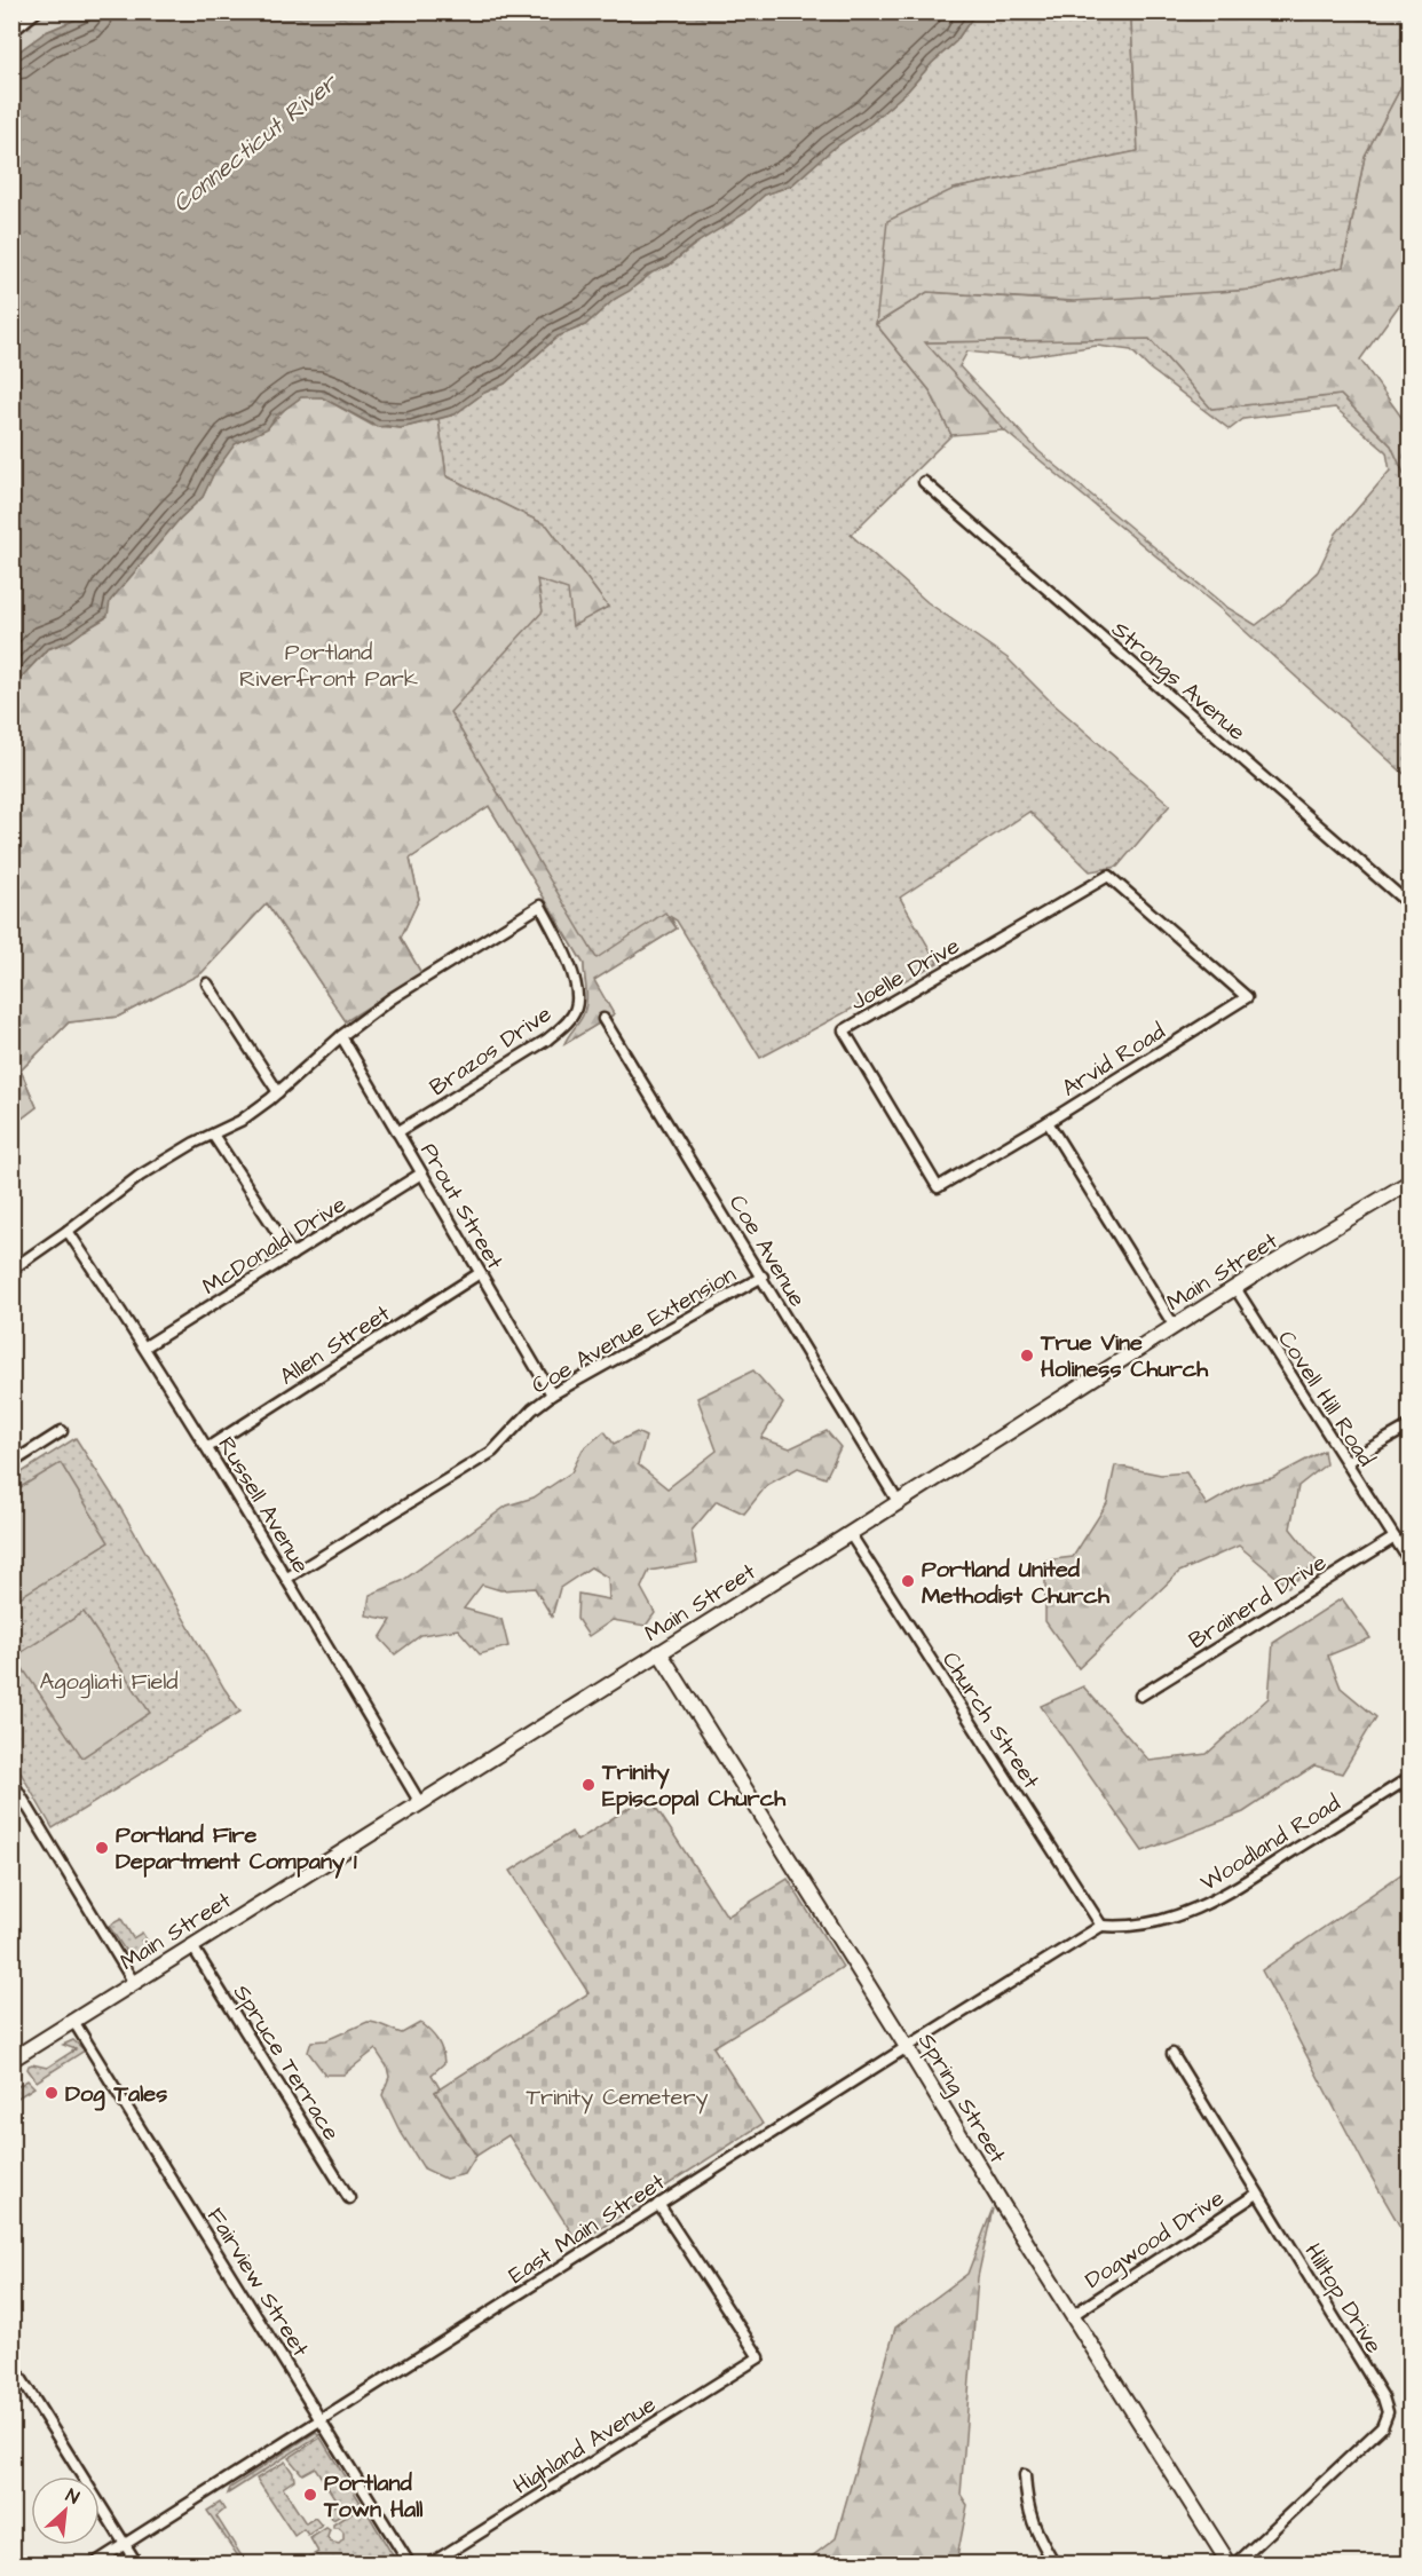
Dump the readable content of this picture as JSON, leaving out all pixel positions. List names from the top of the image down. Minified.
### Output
{"streets":{"main road":["Main Street","Spring Street"],"street":["Strongs Avenue","Joelle Drive","Brazos Drive","Arvid Road","Prout Street","McDonald Drive","Coe Avenue","Coe Avenue Extension","Allen Street","Covell Hill Road","Russell Avenue","Brainerd Drive","Church Street","Woodland Road","Spruce Terrace","East Main Street","Dogwood Drive","Fairview Street","Hilltop Drive","Highland Avenue"]},"crossings":[["Joelle Drive","Arvid Road"],["Brazos Drive","Prout Street"],["Arvid Road","Main Street"],["Prout Street","McDonald Drive"],["Prout Street","Coe Avenue Extension"],["Prout Street","Allen Street"],["McDonald Drive","Russell Avenue"],["Coe Avenue","Main Street"],["Coe Avenue","Coe Avenue Extension"],["Main Street","Covell Hill Road"],["Main Street","Russell Avenue"],["Main Street","Church Street"],["Main Street","Spruce Terrace"],["Main Street","Spring Street"],["Main Street","Fairview Street"],["Coe Avenue Extension","Russell Avenue"],["Allen Street","Russell Avenue"],["Covell Hill Road","Brainerd Drive"],["Church Street","Woodland Road"],["Church Street","East Main Street"],["Woodland Road","East Main Street"],["Spring Street","East Main Street"],["Spring Street","Dogwood Drive"],["Spring Street","Hilltop Drive"],["East Main Street","Fairview Street"],["East Main Street","Highland Avenue"],["Dogwood Drive","Hilltop Drive"]],"water":["Connecticut River"],"parks":["Portland Riverfront Park","Agogliati Field","Trinity Cemetery"],"places":["True Vine Holiness Church","Portland United Methodist Church","Trinity Episcopal Church","Portland Fire Department Company 1","Dog Tales","Portland Town Hall"],"north":"top right"}
